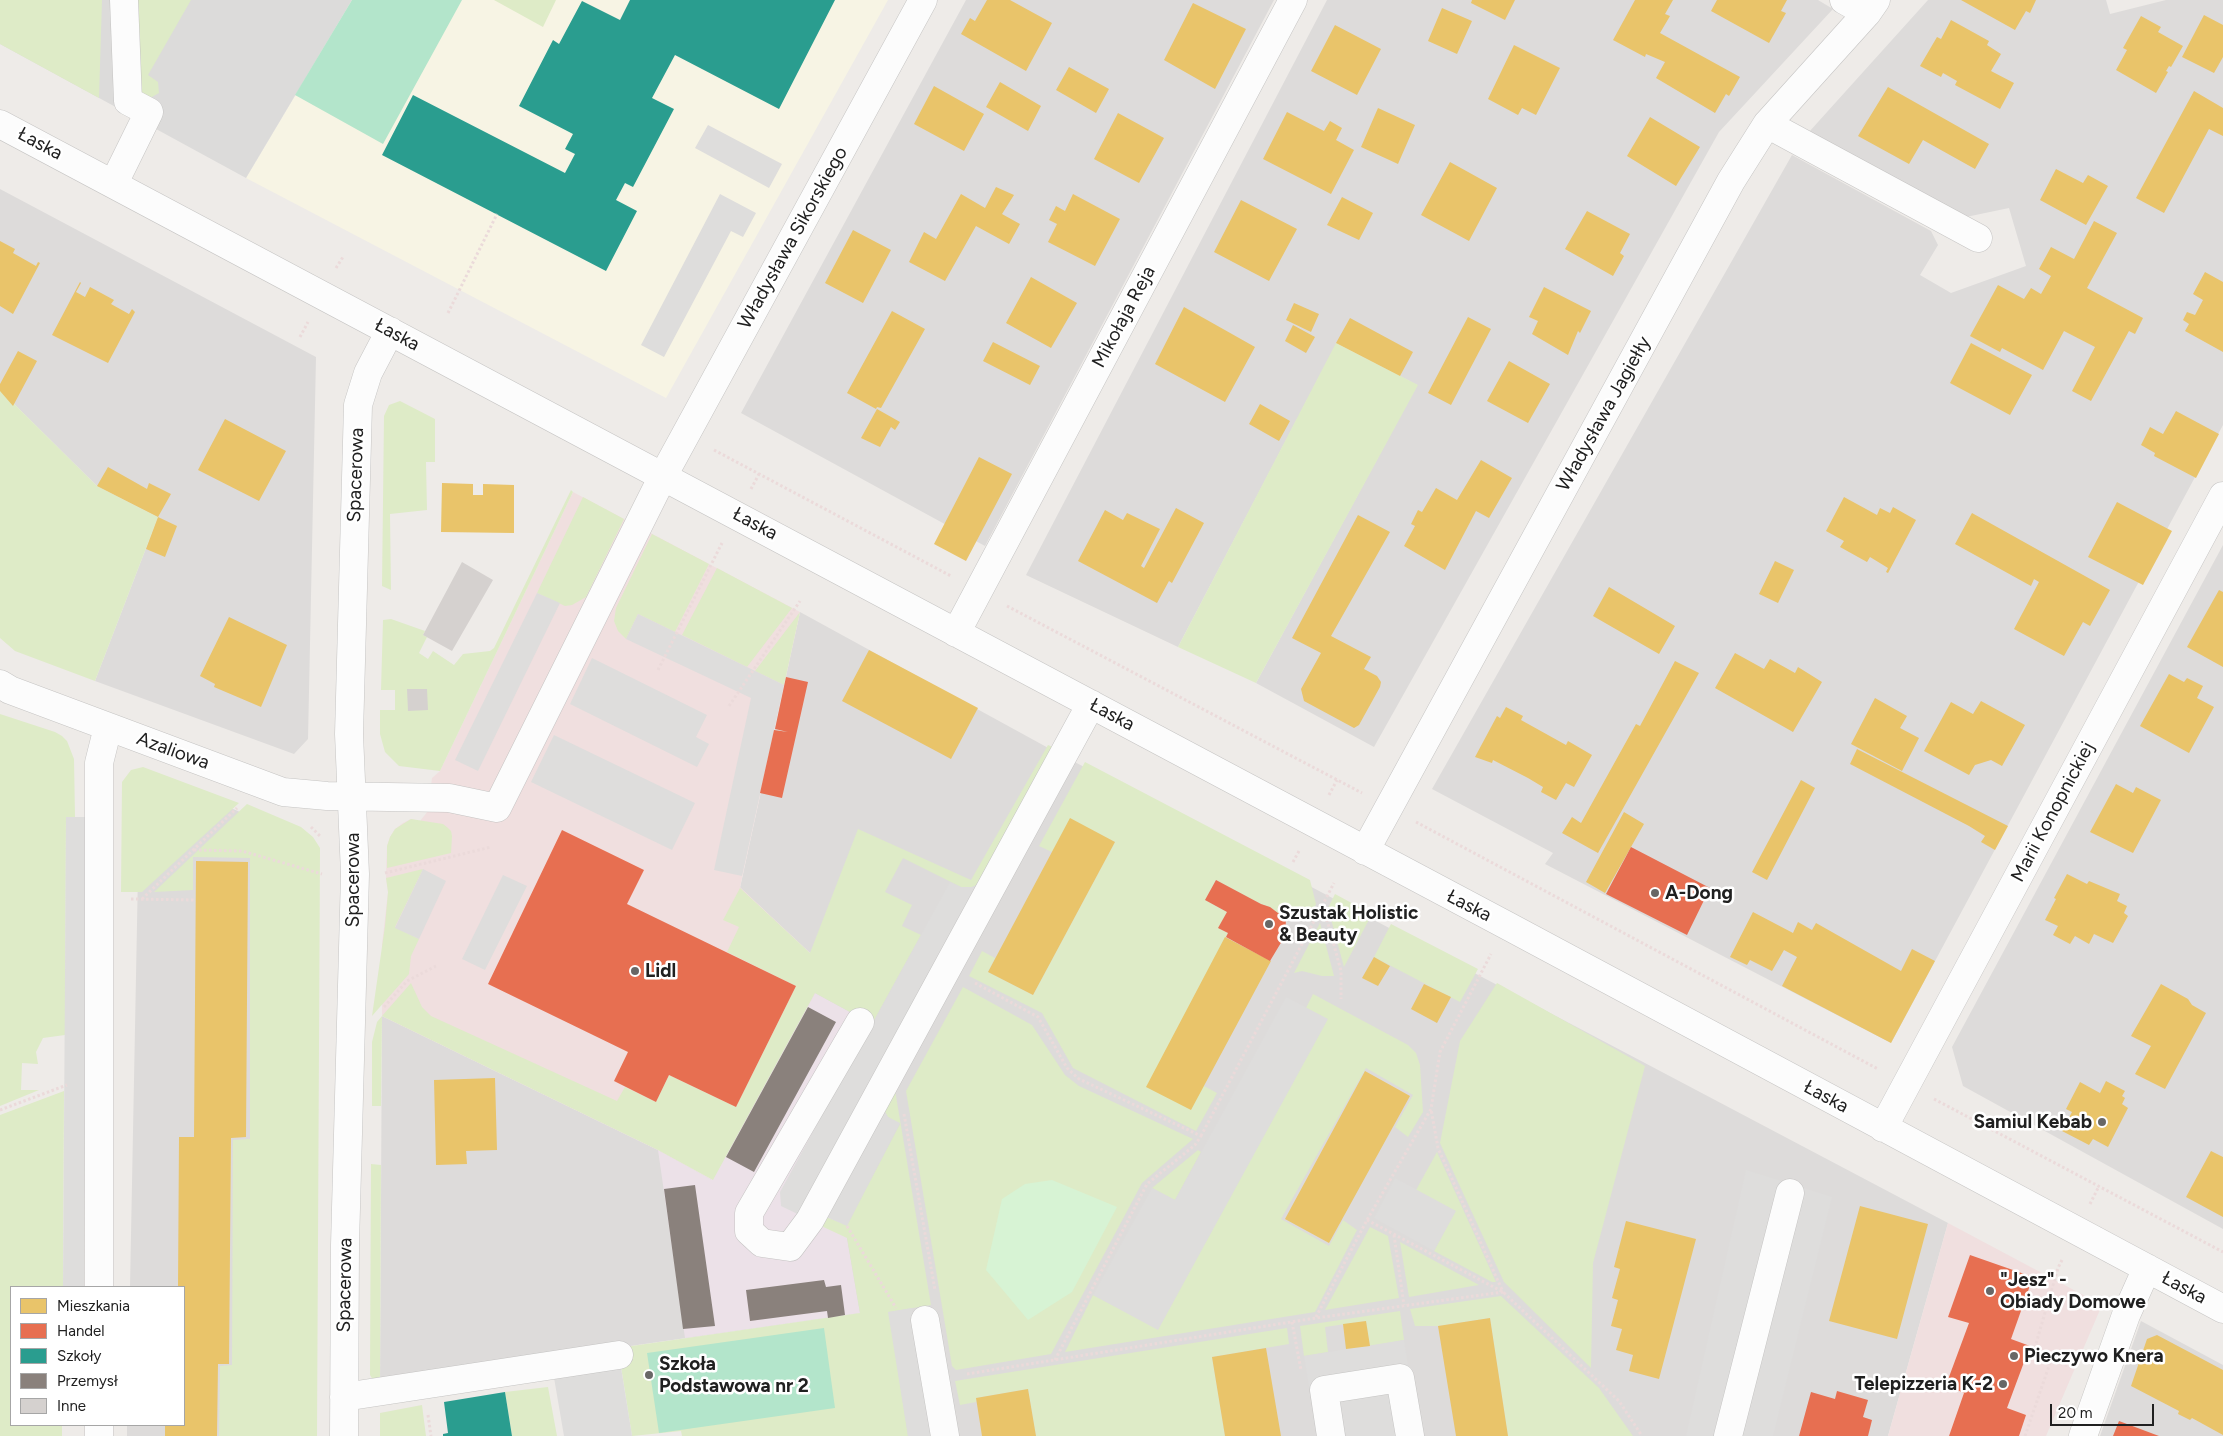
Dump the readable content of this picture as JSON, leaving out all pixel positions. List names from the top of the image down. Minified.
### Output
{"streets":{"street":["Łaska","Władysława Sikorskiego","Mikołaja Reja","Władysława Jagiełły","Spacerowa","Azaliowa","Marii Konopnickiej"]},"crossings":[["Łaska","Władysława Sikorskiego"],["Łaska","Mikołaja Reja"],["Łaska","Władysława Jagiełły"],["Łaska","Spacerowa"],["Łaska","Marii Konopnickiej"],["Władysława Sikorskiego","Spacerowa"],["Władysława Sikorskiego","Azaliowa"],["Spacerowa","Azaliowa"]],"places":["A-Dong","Szustak Holistic & Beauty","Lidl","Samiul Kebab","\"Jesz\" - Obiady Domowe","Pieczywo Knera","Szkoła Podstawowa nr 2","Telepizzeria K-2"],"legend":["Mieszkania","Handel","Szkoły","Przemysł","Inne"],"scale_bar":"20 m"}
